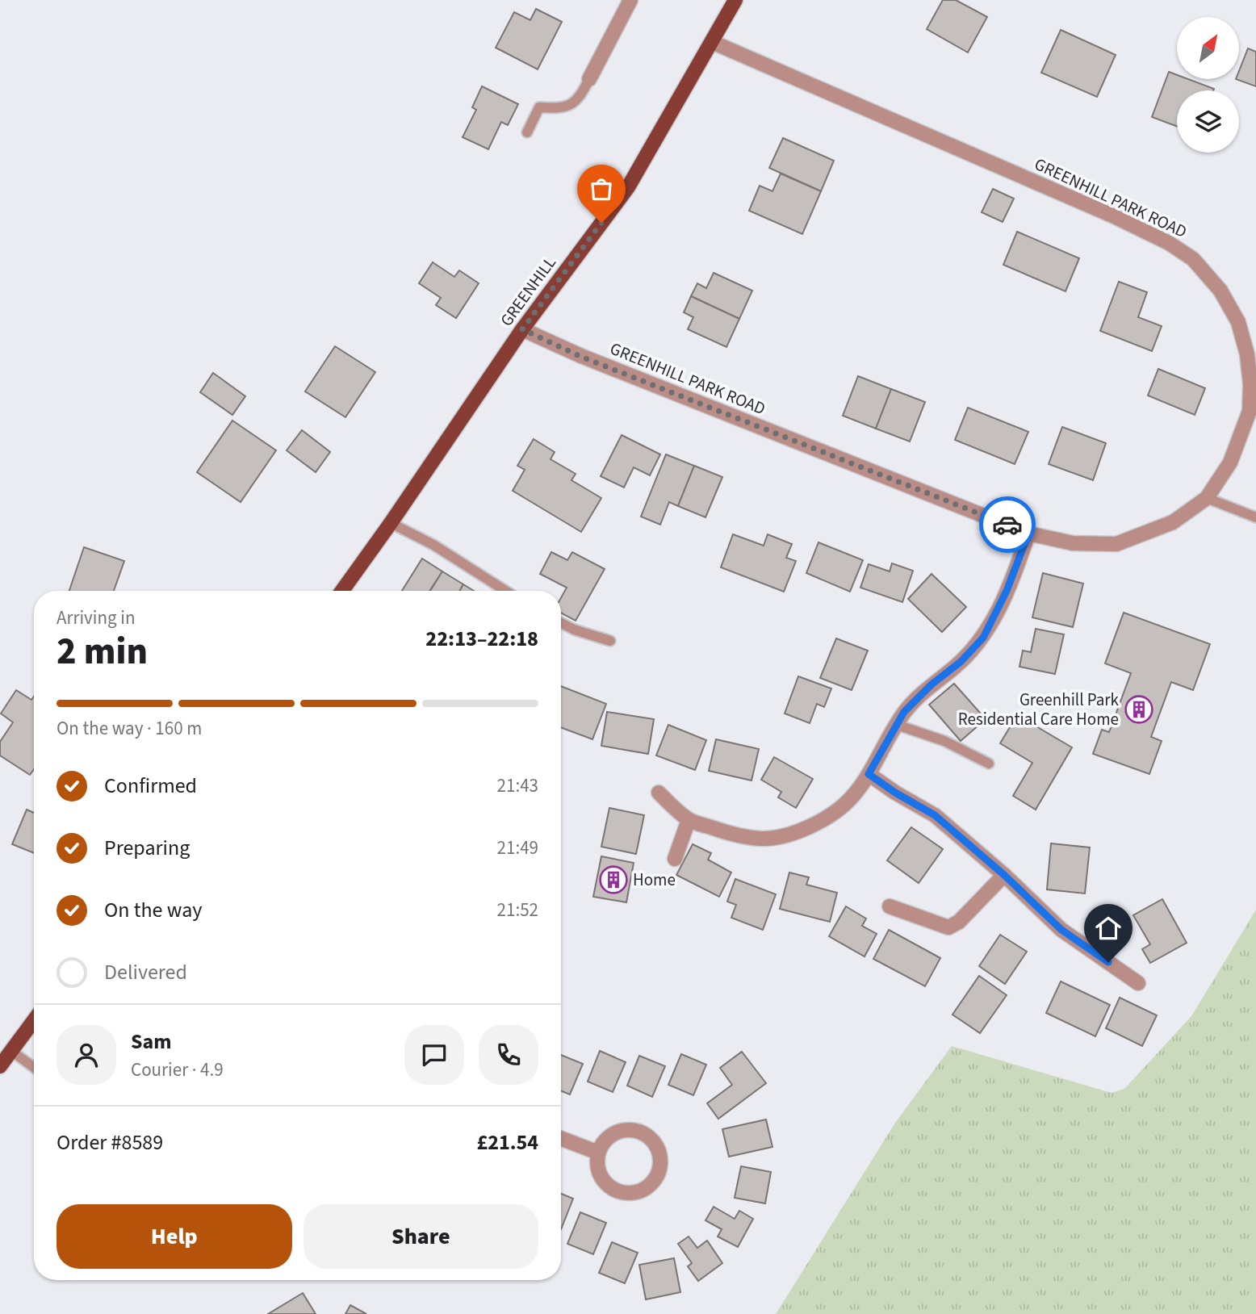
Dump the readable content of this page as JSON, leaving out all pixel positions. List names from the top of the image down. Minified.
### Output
{"streets":{"main road":["GREENHILL"],"street":["GREENHILL PARK ROAD"]},"crossings":[["GREENHILL PARK ROAD","GREENHILL"]],"places":{"building":["Greenhill Park Residential Care Home","Home"]},"north":"top right","page":{"heading":["2 min","Arriving in","22:13–22:18"],"panel":["Sam","Courier · 4.9","Order #8589","£21.54"],"bar":"On the way · 160 m","list":[["Confirmed","21:43"],["Preparing","21:49"],["On the way","21:52"],"Delivered"],"buttons":["Help","Share"]}}
